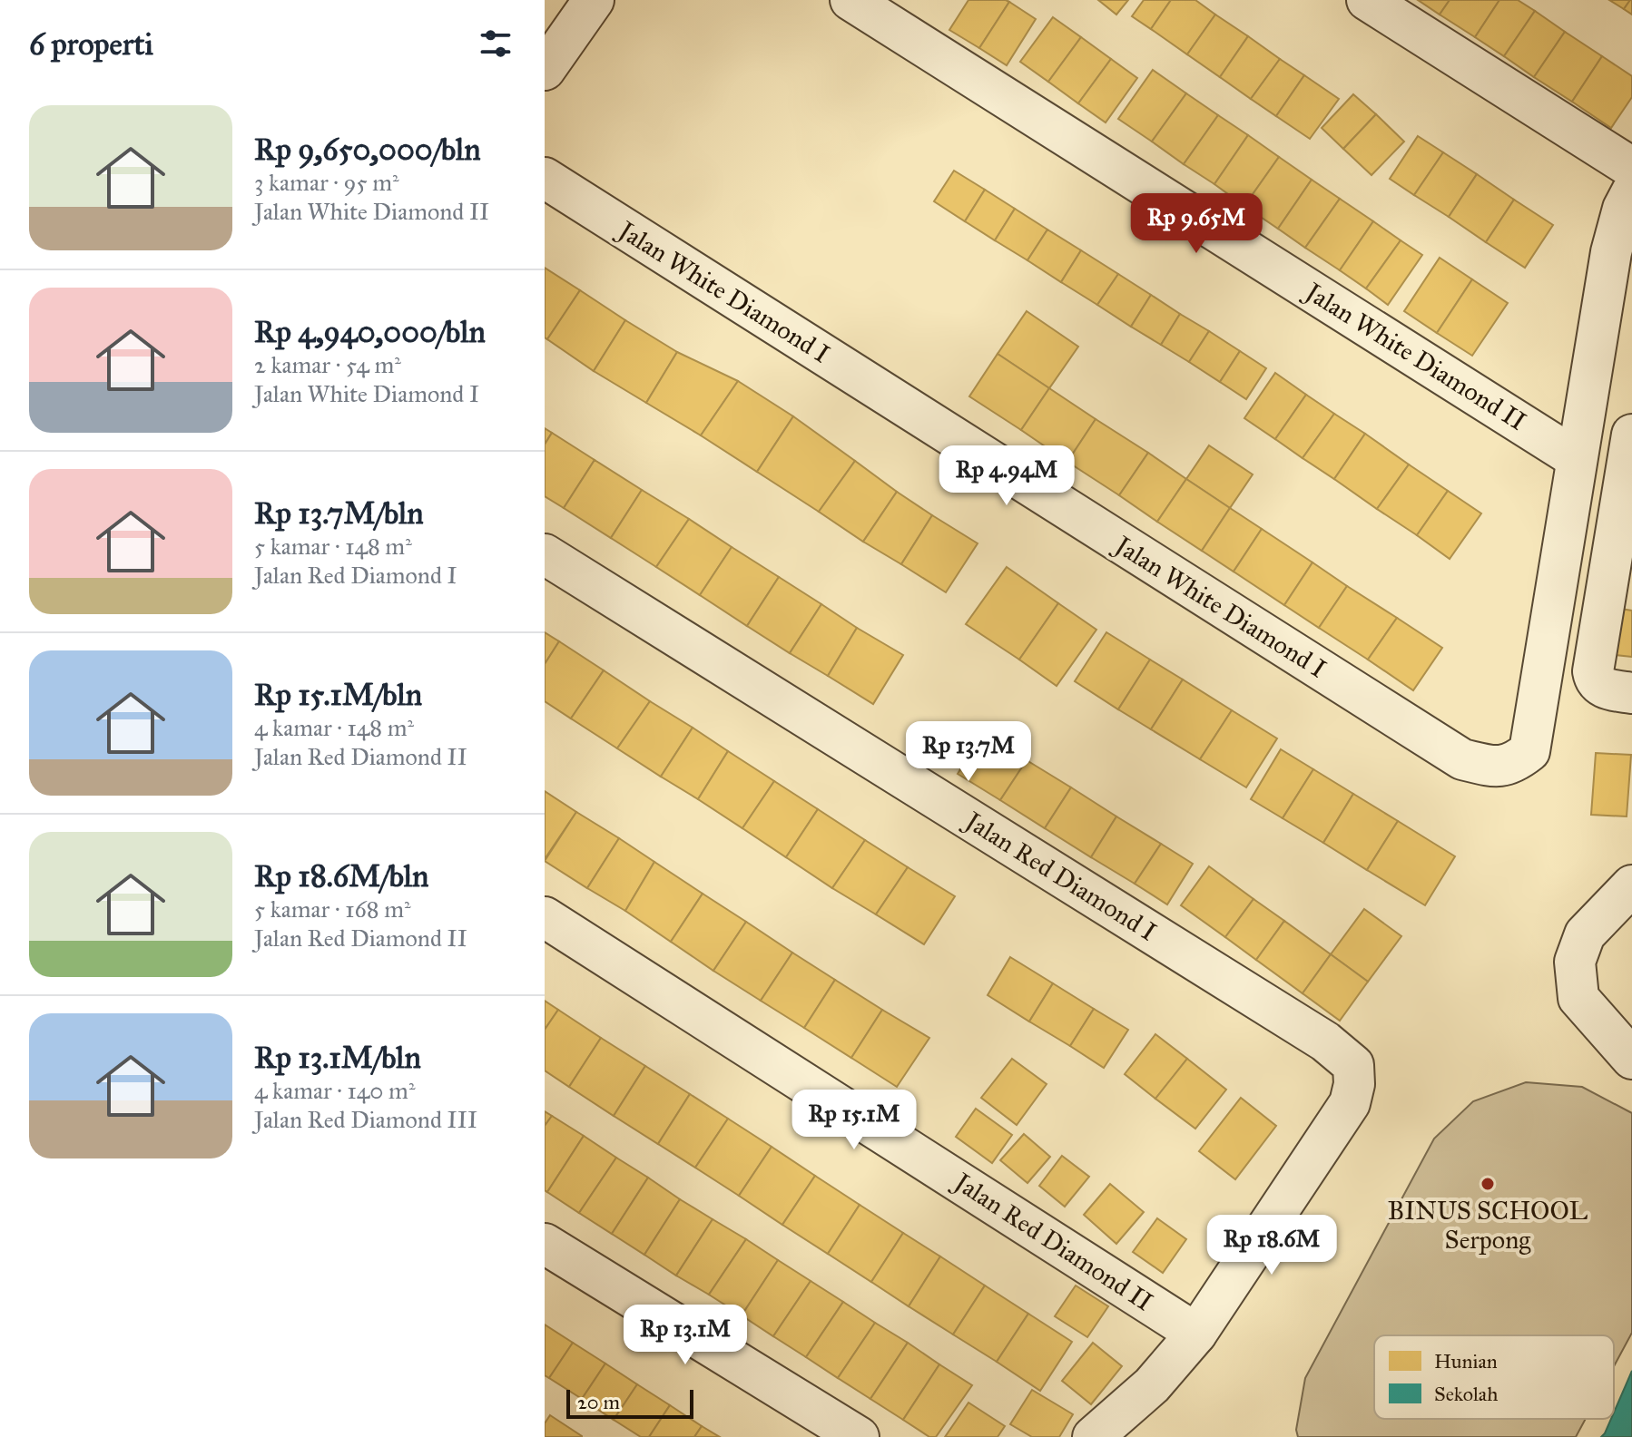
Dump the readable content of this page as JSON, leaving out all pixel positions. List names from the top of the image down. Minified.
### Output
{"streets":{"street":["Jalan White Diamond I","Jalan White Diamond II","Jalan Red Diamond I","Jalan Red Diamond II"]},"crossings":[["Jalan White Diamond I","Jalan White Diamond II"],["Jalan Red Diamond I","Jalan Red Diamond II"]],"places":["BINUS SCHOOL Serpong"],"legend":["Hunian","Sekolah"],"scale_bar":"20 m","page":{"heading":"6 properti","list":[{"name":"Rp 9,650,000/bln","note":"3 kamar · 95 m² · Jalan White Diamond II"},{"name":"Rp 4,940,000/bln","note":"2 kamar · 54 m² · Jalan White Diamond I"},{"name":"Rp 13.7M/bln","note":"5 kamar · 148 m² · Jalan Red Diamond I"},{"name":"Rp 15.1M/bln","note":"4 kamar · 148 m² · Jalan Red Diamond II"},{"name":"Rp 18.6M/bln","note":"5 kamar · 168 m² · Jalan Red Diamond II"},{"name":"Rp 13.1M/bln","note":"4 kamar · 140 m² · Jalan Red Diamond III"}],"price":["Rp 9.65M","Rp 4.94M","Rp 13.7M","Rp 15.1M","Rp 18.6M","Rp 13.1M"],"scale":"20 m"}}
